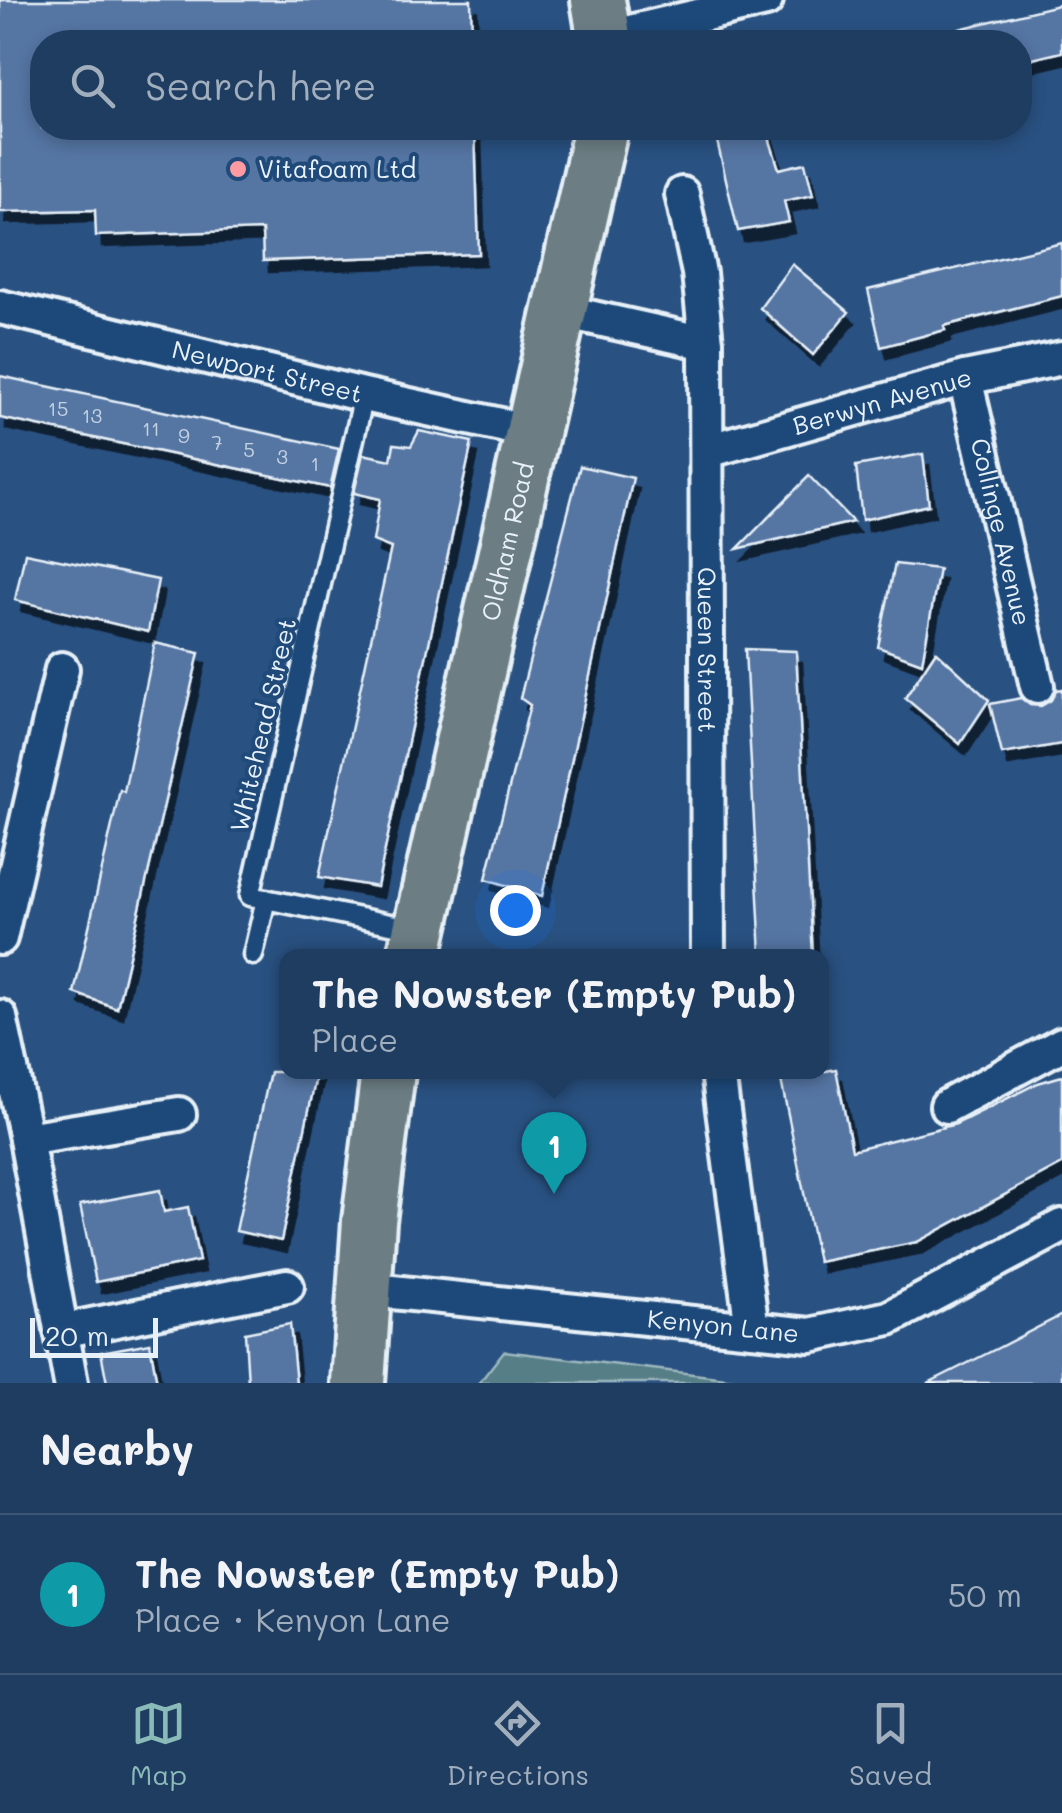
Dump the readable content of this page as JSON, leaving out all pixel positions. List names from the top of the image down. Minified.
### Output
{"streets":{"main road":["Oldham Road"],"street":["Newport Street","Berwyn Avenue","Collinge Avenue","Queen Street","Kenyon Lane"],"lane":["Whitehead Street"]},"crossings":[["Newport Street","Oldham Road"],["Newport Street","Whitehead Street"],["Berwyn Avenue","Collinge Avenue"],["Berwyn Avenue","Queen Street"]],"places":["Vitafoam Ltd"],"house_numbers":["15","13","11","9","7","5","3","1"],"scale_bar":"20 m","page":{"search":"Search here","popup":["The Nowster (Empty Pub)","Place"],"pins":"1","scale":"20 m","heading":"Nearby","list":[{"mark":"1","name":"The Nowster (Empty Pub)","note":"Place · Kenyon Lane","value":"50 m"}],"nav":["Map","Directions","Saved"]}}
